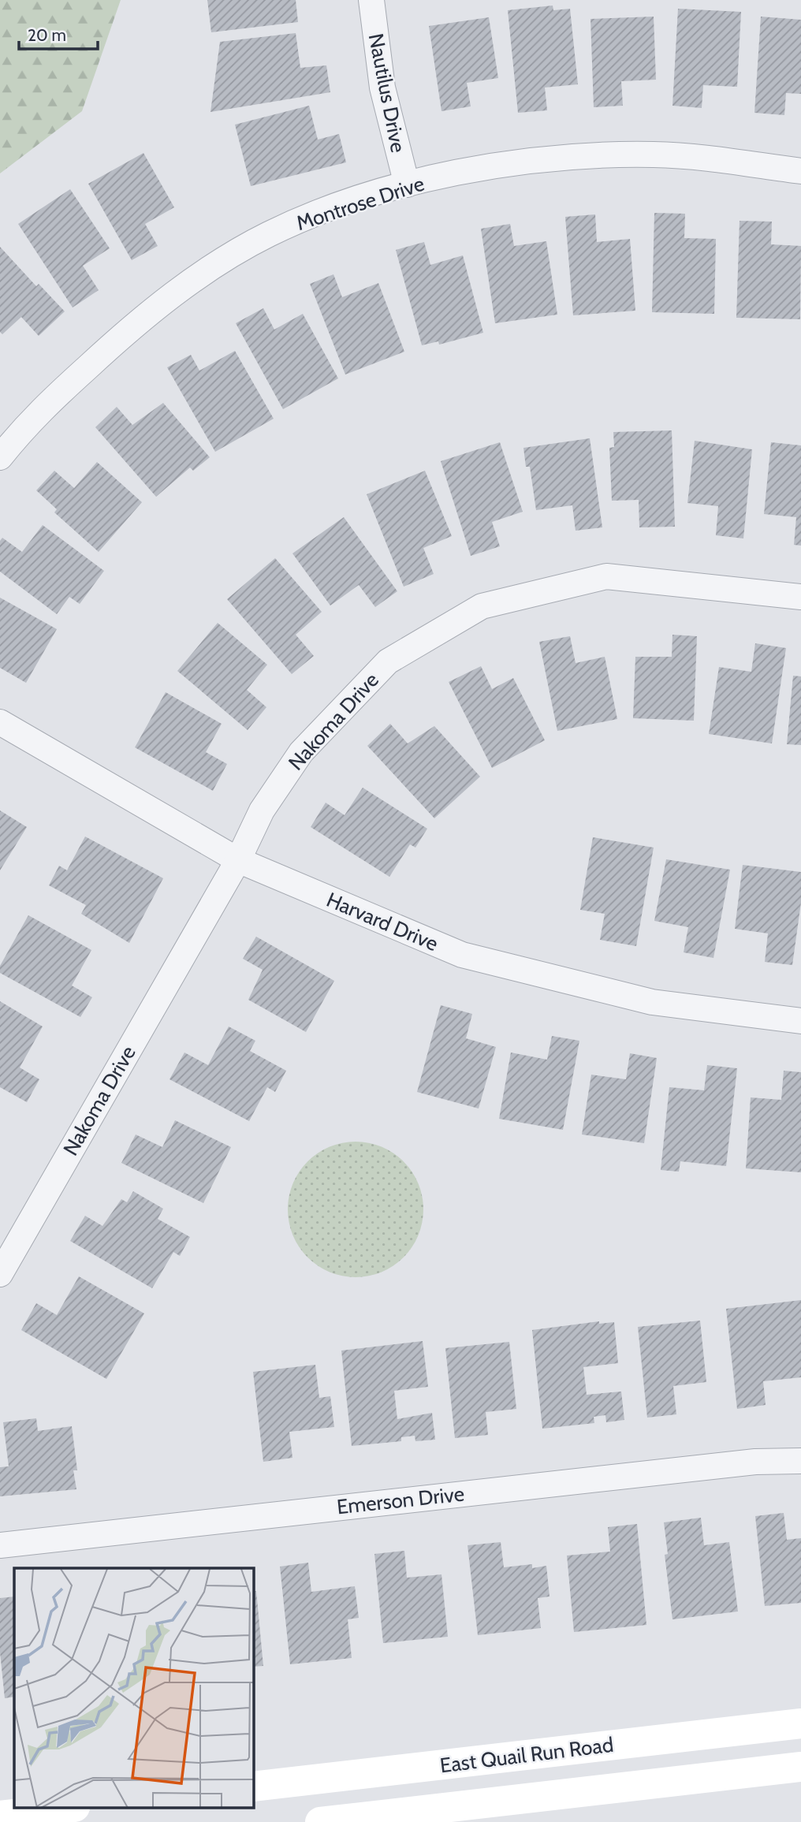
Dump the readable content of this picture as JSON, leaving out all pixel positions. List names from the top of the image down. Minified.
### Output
{"streets":{"street":["Nautilus Drive","Montrose Drive","Nakoma Drive","Harvard Drive","Emerson Drive","East Quail Run Road"]},"crossings":[["Nautilus Drive","Montrose Drive"],["Nakoma Drive","Harvard Drive"]],"scale_bar":"20 m"}
